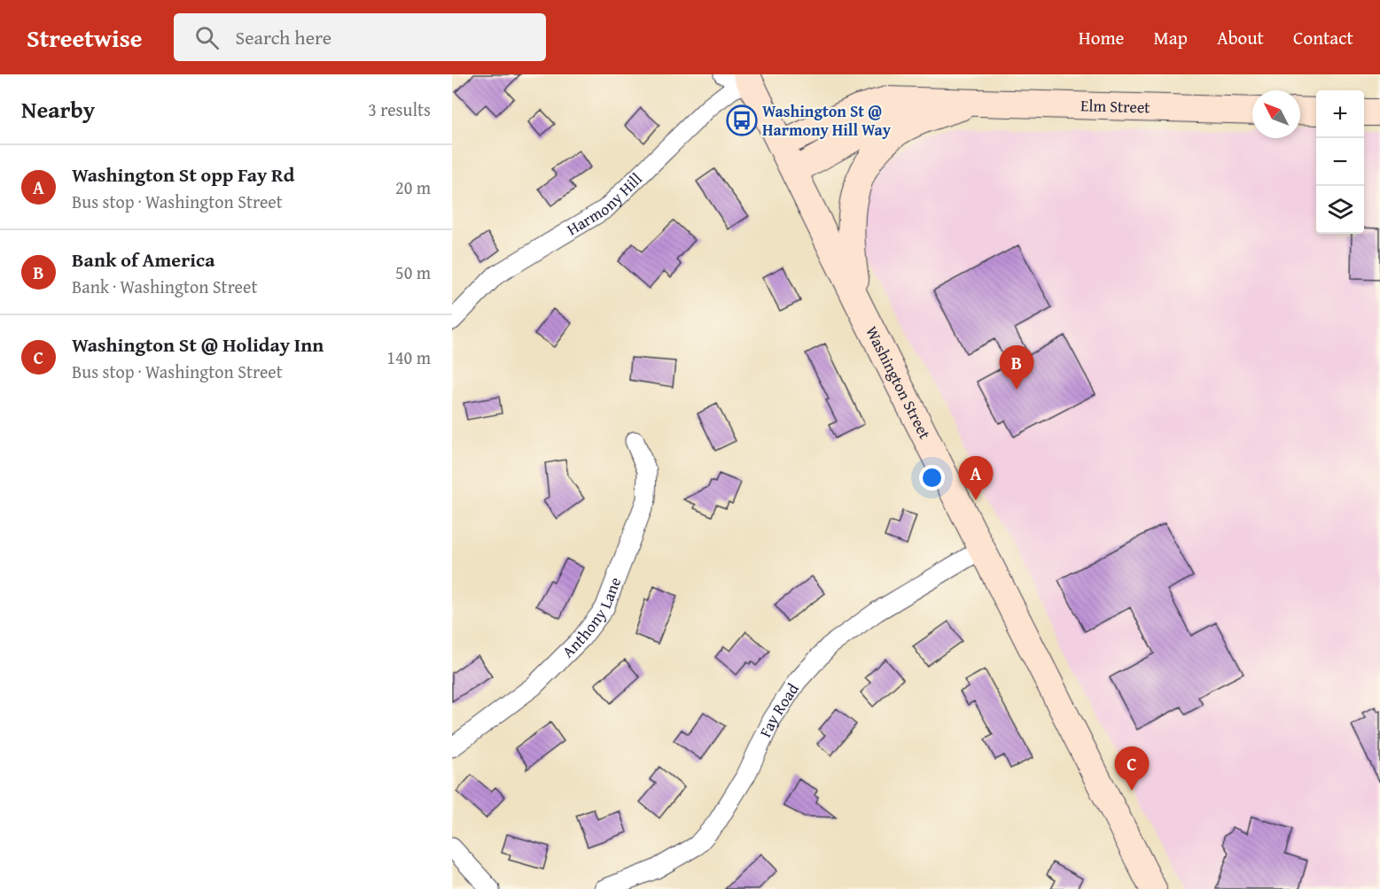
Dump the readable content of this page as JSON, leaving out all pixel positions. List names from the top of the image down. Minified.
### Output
{"streets":{"main road":["Elm Street","Washington Street"],"street":["Harmony Hill","Anthony Lane","Fay Road"]},"crossings":[["Elm Street","Washington Street"],["Harmony Hill","Washington Street"],["Washington Street","Fay Road"]],"places":{"bus stop":["Washington St @ Harmony Hill Way"]},"north":"top left","page":{"header":"Streetwise","search":"Search here","nav":["Home","Map","About","Contact"],"heading":["Nearby","3 results"],"map_buttons":["+","−"],"list":[{"mark":"A","name":"Washington St opp Fay Rd","note":"Bus stop · Washington Street","value":"20 m"},{"mark":"B","name":"Bank of America","note":"Bank · Washington Street","value":"50 m"},{"mark":"C","name":"Washington St @ Holiday Inn","note":"Bus stop · Washington Street","value":"140 m"}],"pins":["B","A","C"]}}
